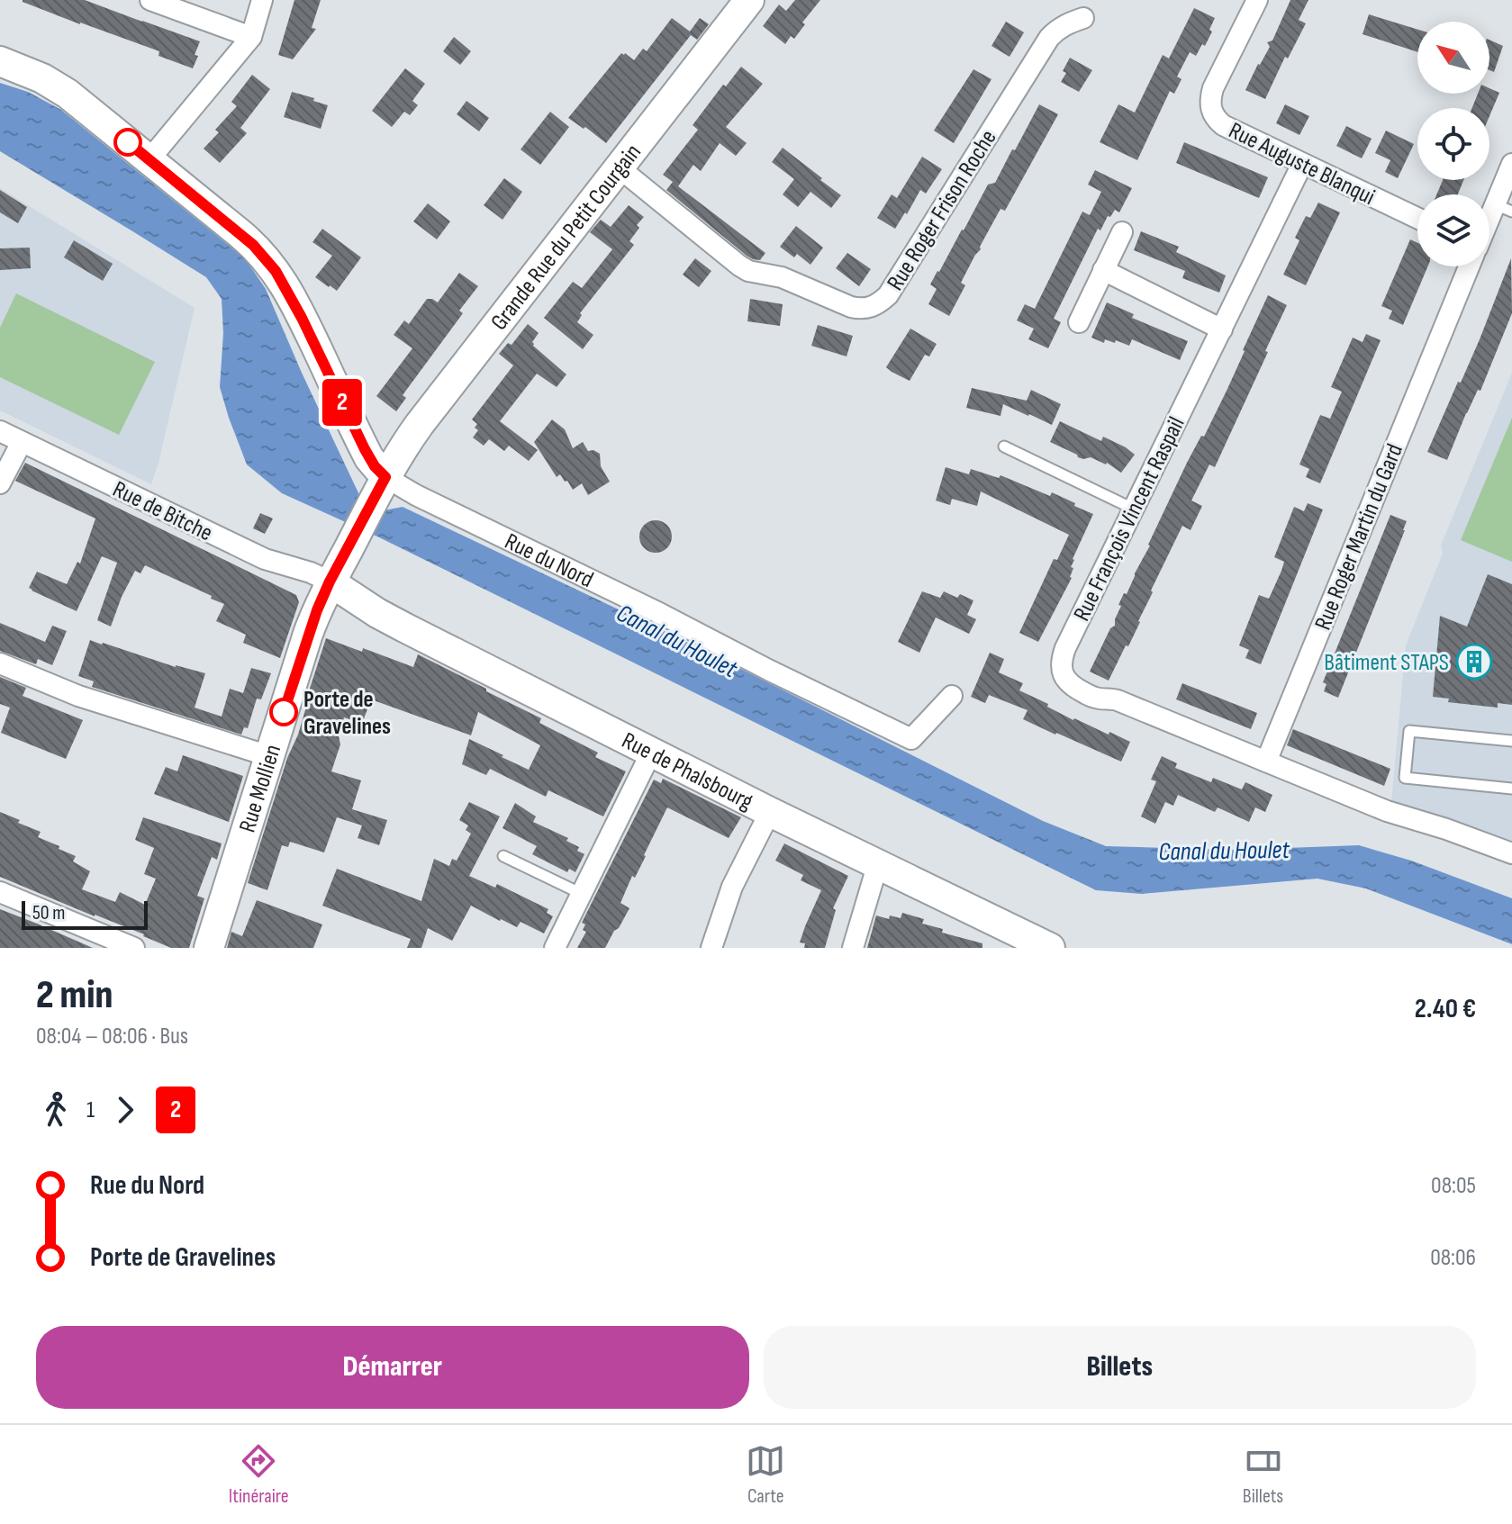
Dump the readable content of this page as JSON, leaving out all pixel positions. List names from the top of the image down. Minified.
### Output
{"streets":{"street":["Rue Auguste Blanqui","Rue Roger Frison Roche","Grande Rue du Petit Courgain","Rue de Bitche","Rue François Vincent Raspail","Rue Roger Martin du Gard","Rue du Nord","Rue de Phalsbourg","Rue Mollien"]},"crossings":[["Rue Auguste Blanqui","Rue François Vincent Raspail"],["Rue Roger Frison Roche","Grande Rue du Petit Courgain"],["Grande Rue du Petit Courgain","Rue du Nord"],["Grande Rue du Petit Courgain","Rue Mollien"],["Rue de Bitche","Rue de Phalsbourg"],["Rue de Bitche","Rue Mollien"],["Rue François Vincent Raspail","Rue Roger Martin du Gard"],["Rue de Phalsbourg","Rue Mollien"]],"water":["Canal du Houlet"],"places":{"building":["Bâtiment STAPS"],"other":["Porte de Gravelines"]},"lines":["bus line 2"],"scale_bar":"50 m","north":"top left","page":{"on_map":"2","scale":"50 m","heading":["2 min","08:04 – 08:06 · Bus","2.40 €"],"legs":["1","2"],"list":[{"name":"Rue du Nord","value":"08:05"},{"name":"Porte de Gravelines","value":"08:06"}],"buttons":["Démarrer","Billets"],"tabs":["Itinéraire","Carte","Billets"]}}
